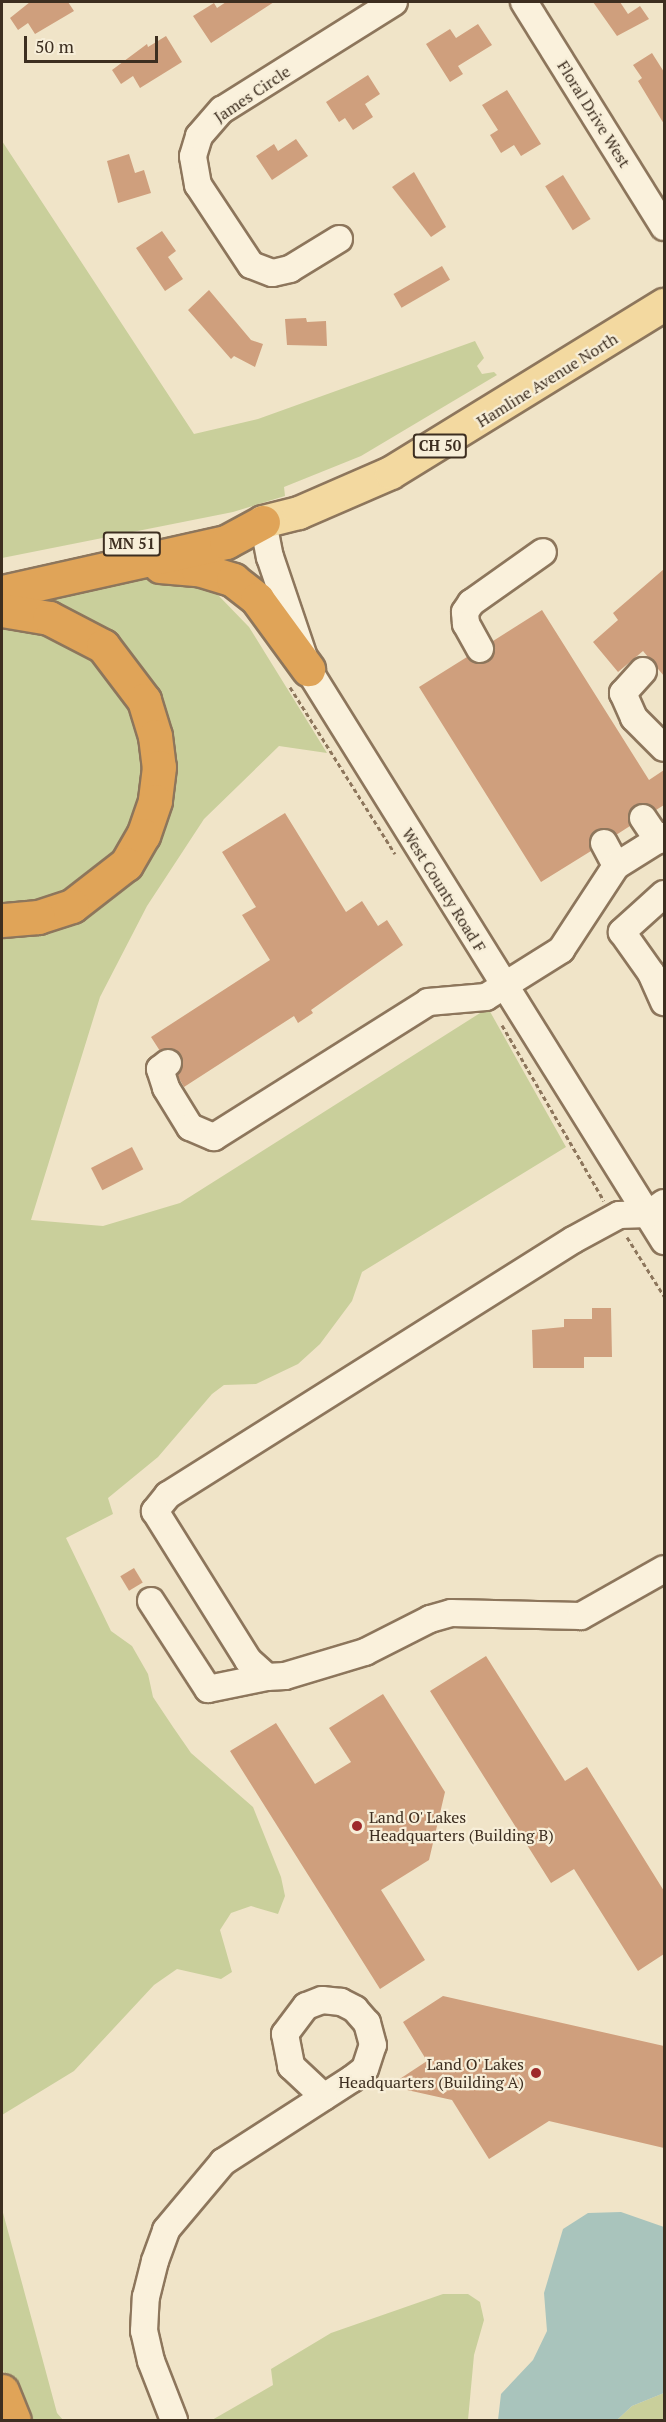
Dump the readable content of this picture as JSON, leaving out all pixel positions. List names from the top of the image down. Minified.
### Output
{"streets":{"highway":["Hamline Avenue North","MN 51"],"main road":["CH 50"],"street":["James Circle","Floral Drive West","West County Road F"]},"crossings":[["Hamline Avenue North","West County Road F"]],"places":["Land O' Lakes Headquarters (Building B)","Land O' Lakes Headquarters (Building A)"],"scale_bar":"50 m"}
